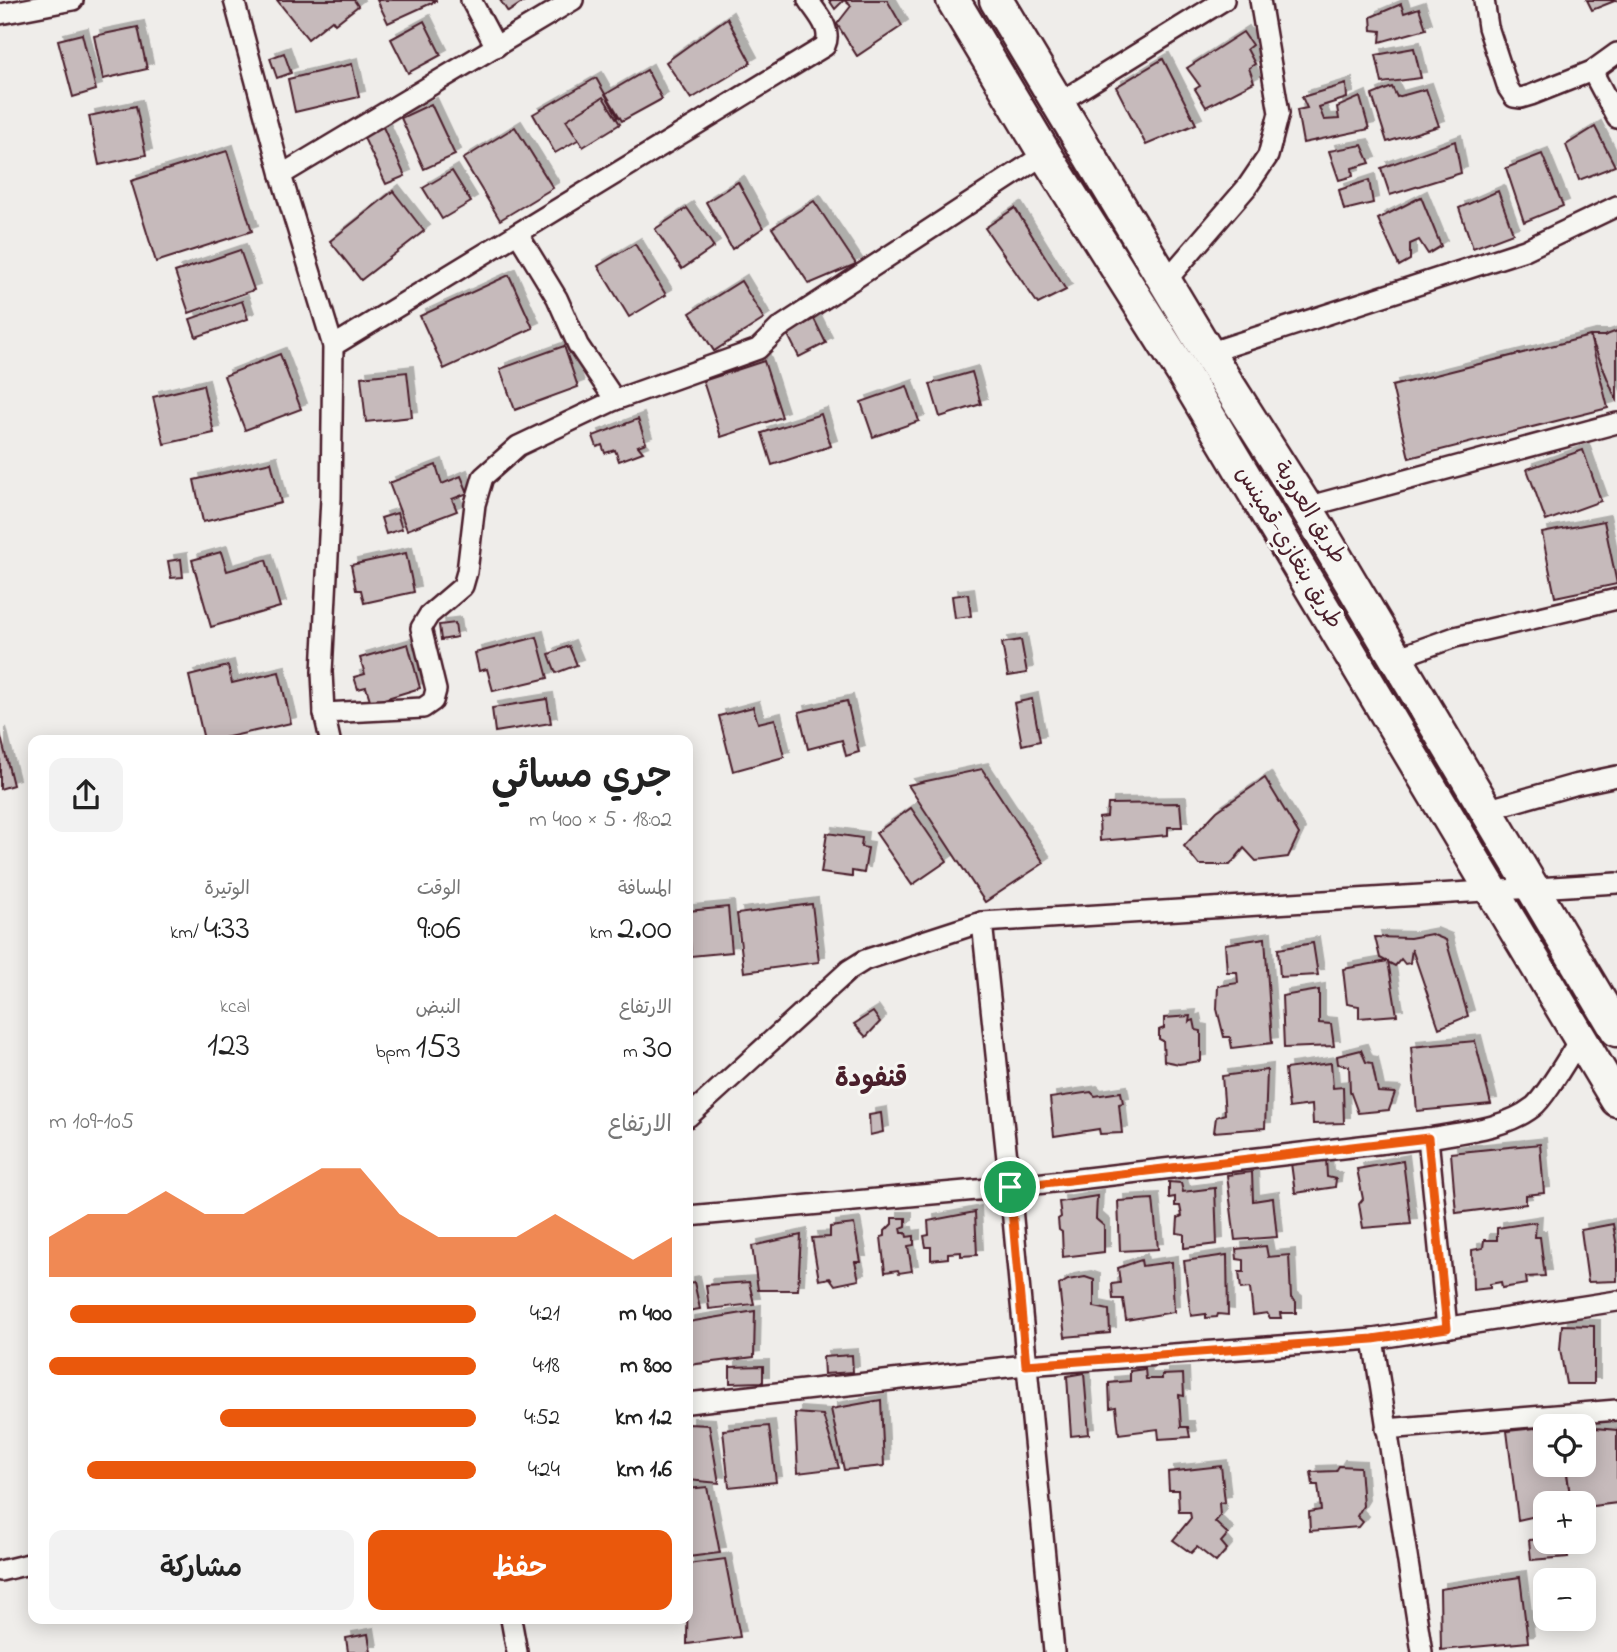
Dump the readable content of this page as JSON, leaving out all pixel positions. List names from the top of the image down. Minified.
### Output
{"streets":{"main road":["طريق العروبة","طريق بنغازي-قمينس"]},"districts":["قنفودة"],"page":{"heading":["جري مسائي","18:02 · 5 × 400 m"],"stats":[["المسافة","2.00 km"],["الوقت","9:06"],["الوتيرة","4:33 /km"],["الارتفاع","30 m"],["النبض","153 bpm"],["kcal","123"]],"chart":["الارتفاع","105–109 m"],"list":[{"name":"400 m","note":"4:21"},{"name":"800 m","note":"4:18"},{"name":"1.2 km","note":"4:52"},{"name":"1.6 km","note":"4:24"}],"map_buttons":["+","−"],"buttons":["حفظ","مشاركة"]}}
